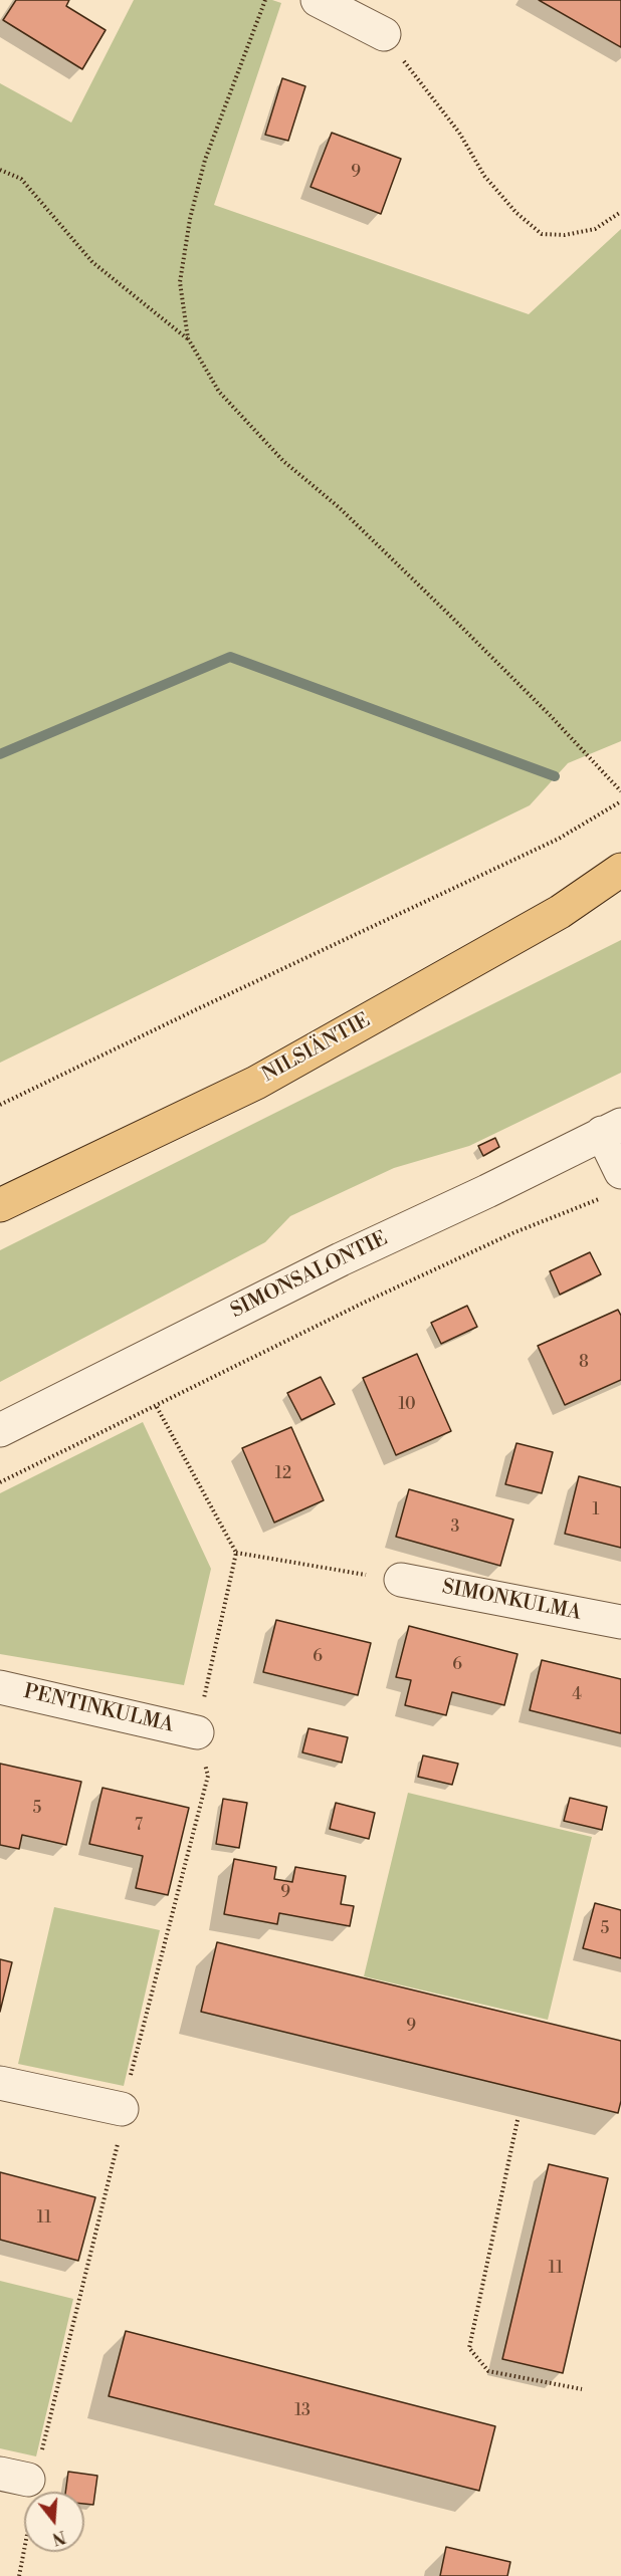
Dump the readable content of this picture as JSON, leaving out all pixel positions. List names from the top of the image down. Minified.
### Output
{"streets":{"main road":["NILSIÄNTIE"],"street":["SIMONSALONTIE","SIMONKULMA","PENTINKULMA"]},"house_numbers":["9","8","10","12","1","3","6","6","4","5","7","9","5","9","11","11","13"],"north":"bottom"}
